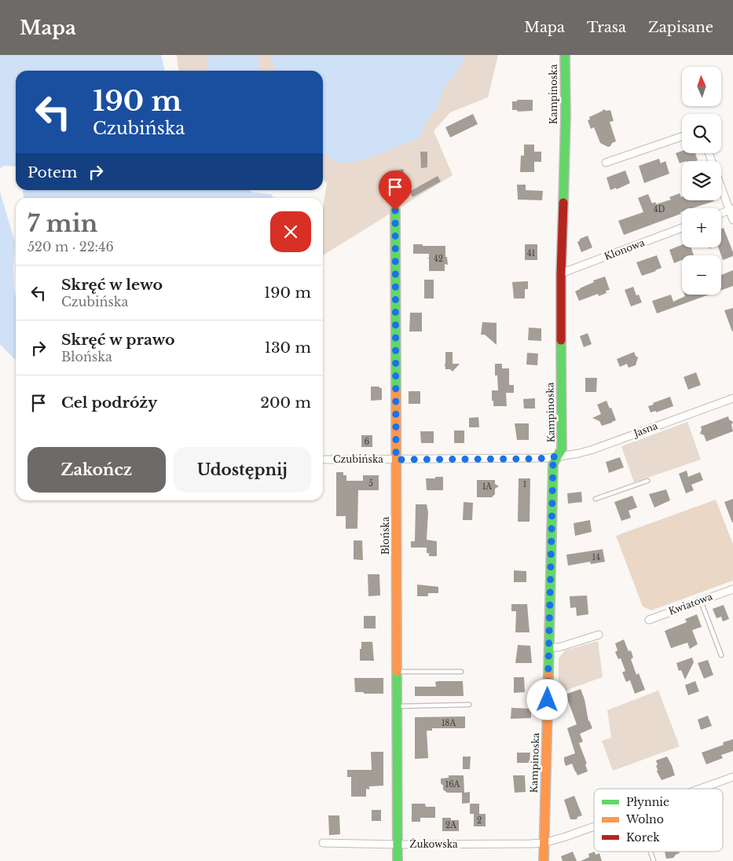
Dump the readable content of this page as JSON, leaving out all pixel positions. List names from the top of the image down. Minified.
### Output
{"streets":{"street":["Kampinoska","Klonowa","Jasna","Czubińska","Błońska","Kwiatowa","Żukowska"]},"crossings":[["Kampinoska","Klonowa"],["Kampinoska","Jasna"],["Kampinoska","Czubińska"],["Kampinoska","Żukowska"],["Jasna","Czubińska"],["Czubińska","Błońska"],["Błońska","Żukowska"]],"house_numbers":["4D","41","42","6","5","1","1A","14","18A","16A","2","2A"],"legend":["Płynnie","Wolno","Korek"],"north":"top","page":{"header":"Mapa","nav":["Mapa","Trasa","Zapisane"],"map_buttons":["+","−"],"turn":["190 m","Czubińska"],"then":"Potem","heading":["7 min","520 m · 22:46"],"list":[{"name":"Skręć w lewo","note":"Czubińska","value":"190 m"},{"name":"Skręć w prawo","note":"Błońska","value":"130 m"},{"name":"Cel podróży","value":"200 m"}],"buttons":["Zakończ","Udostępnij"]}}
